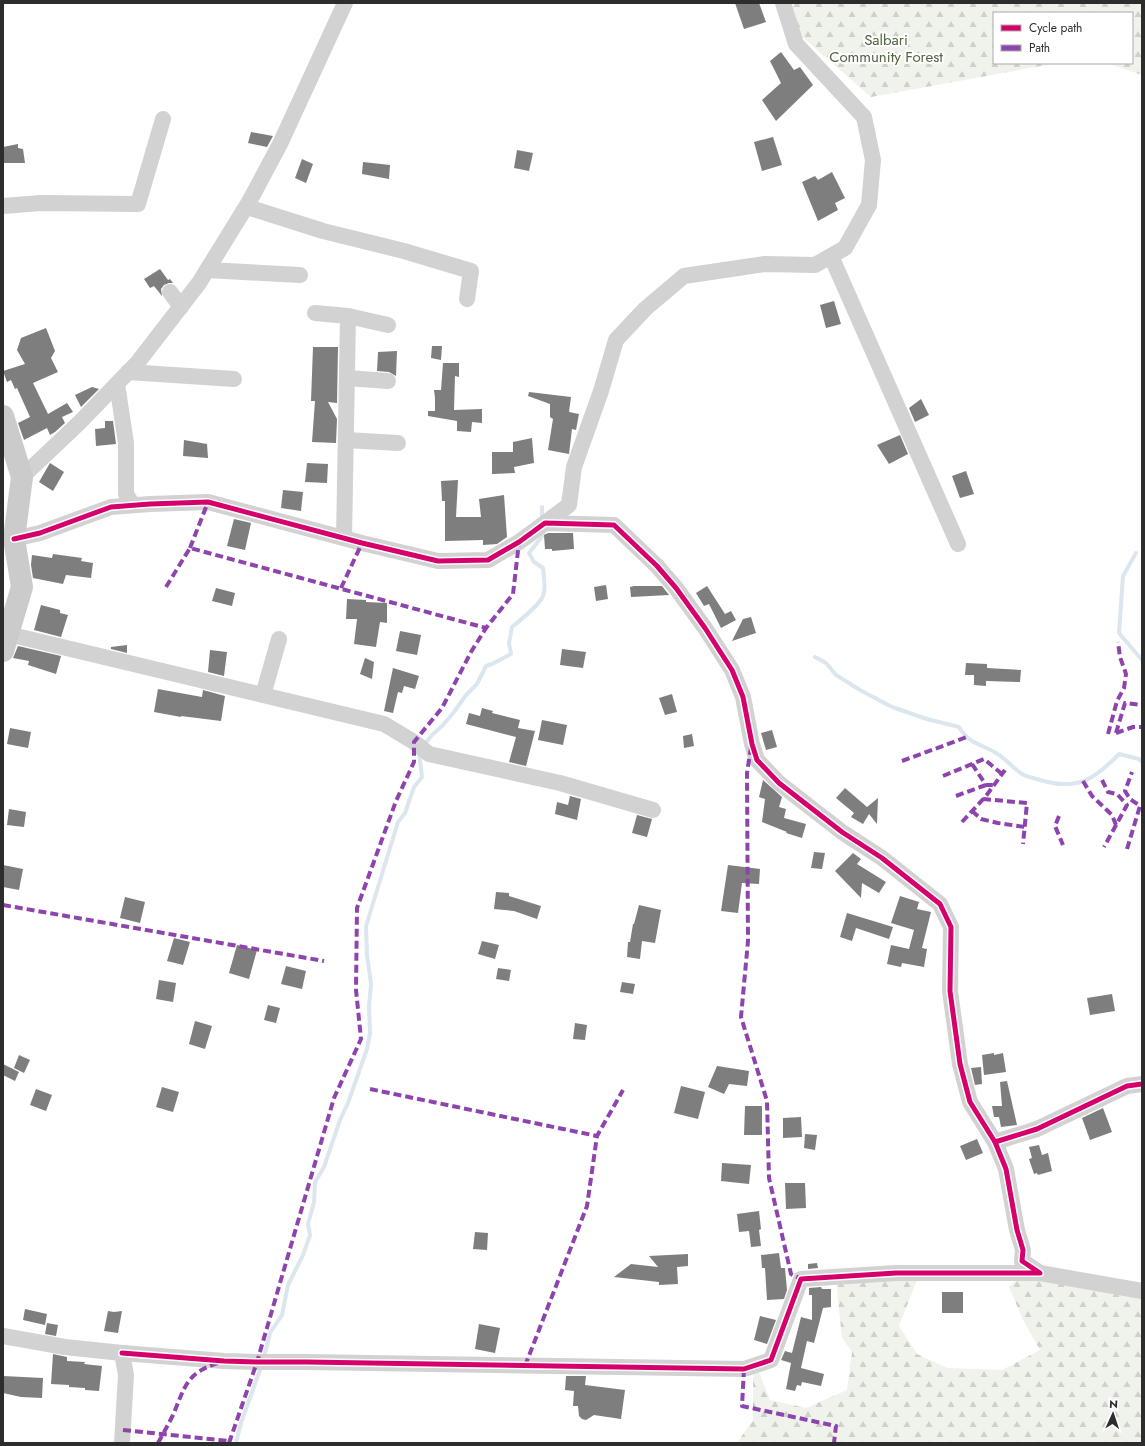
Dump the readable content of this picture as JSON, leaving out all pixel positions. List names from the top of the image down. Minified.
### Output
{"parks":["Salbari Community Forest"],"legend":["Cycle path","Path"],"north":"top"}
